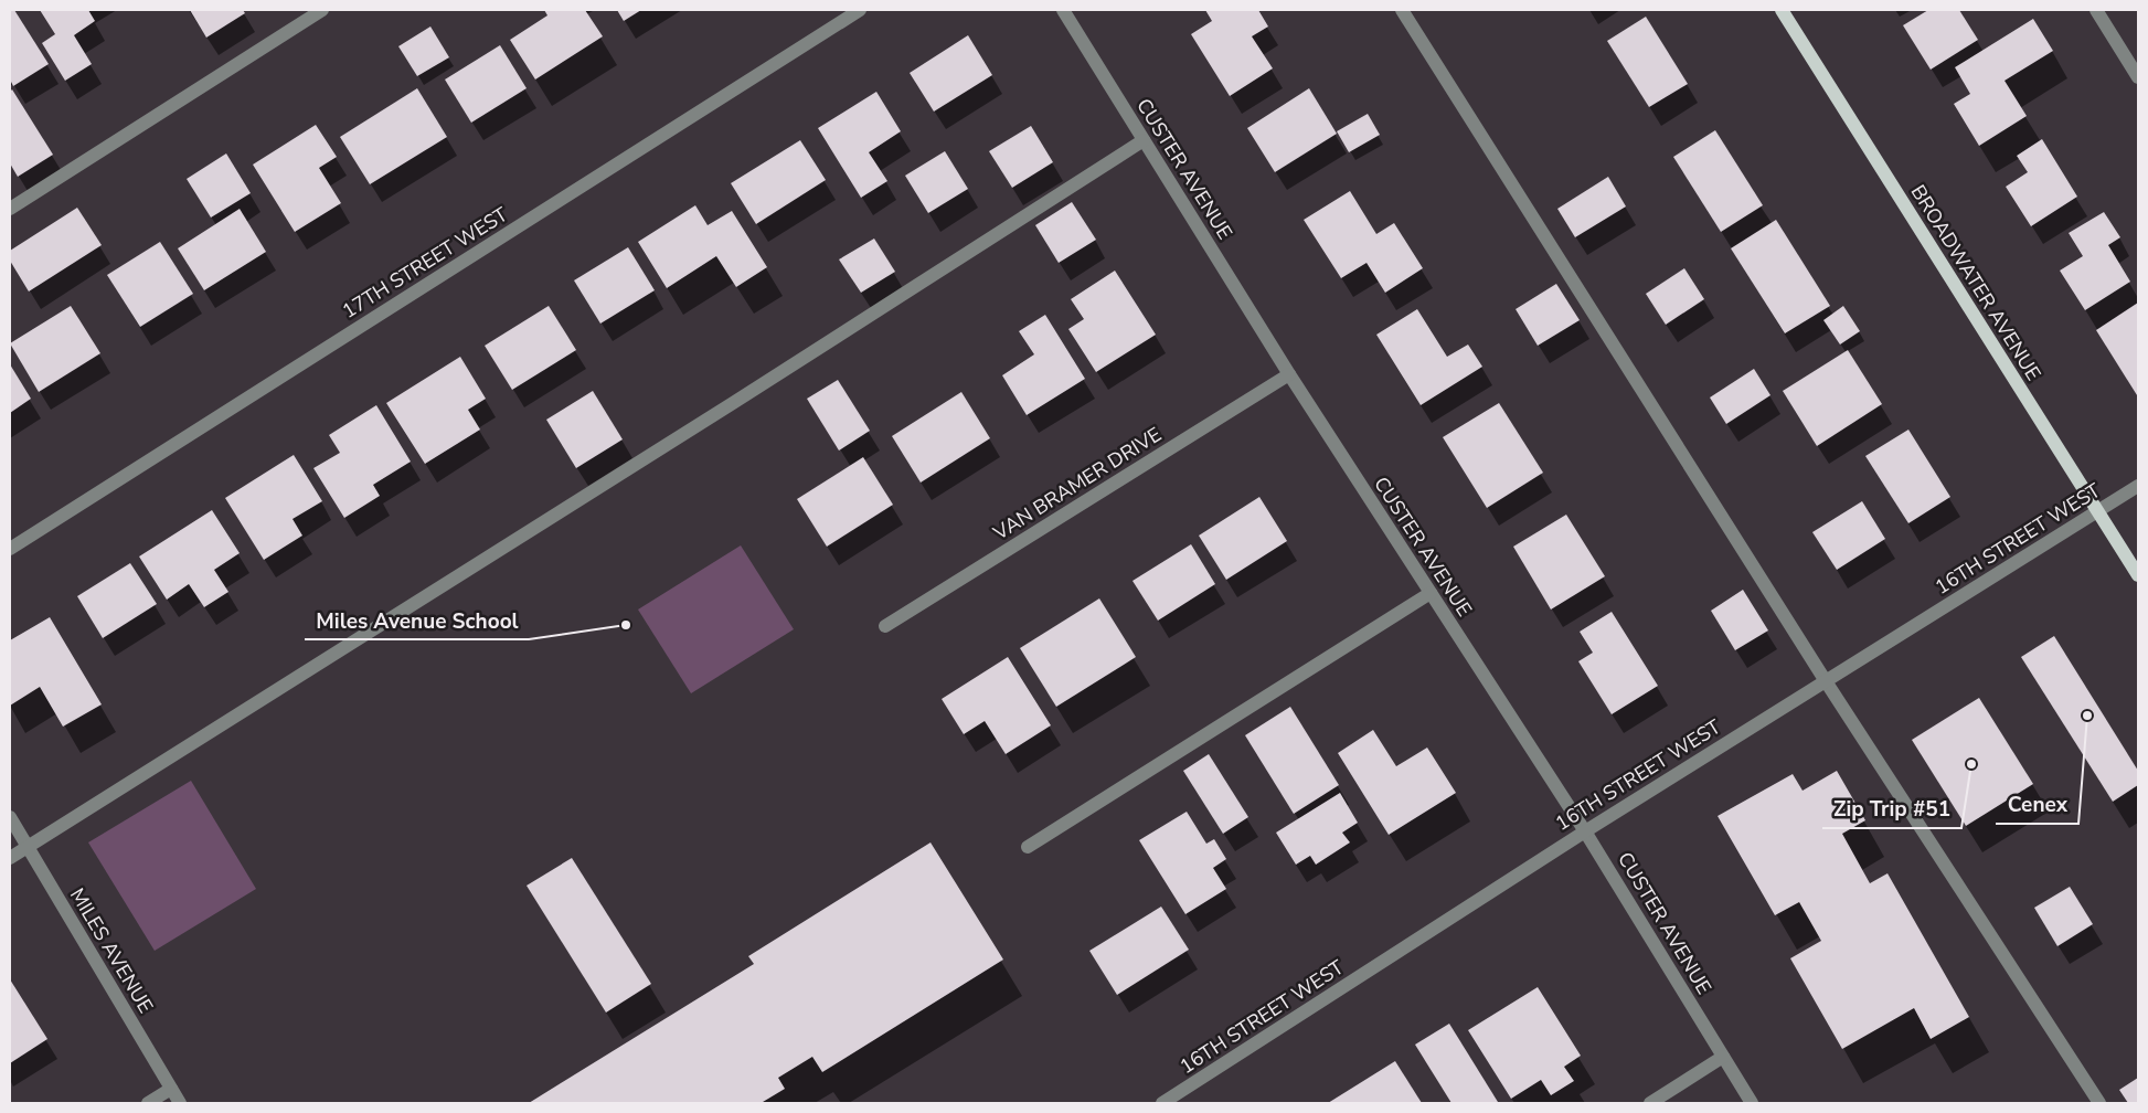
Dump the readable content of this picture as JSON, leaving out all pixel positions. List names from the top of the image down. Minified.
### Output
{"streets":{"main road":["BROADWATER AVENUE"],"street":["CUSTER AVENUE","17TH STREET WEST","VAN BRAMER DRIVE","16TH STREET WEST","MILES AVENUE"]},"crossings":[["CUSTER AVENUE","VAN BRAMER DRIVE"],["CUSTER AVENUE","16TH STREET WEST"],["BROADWATER AVENUE","16TH STREET WEST"]],"places":["Miles Avenue School","Cenex","Zip Trip #51"]}
